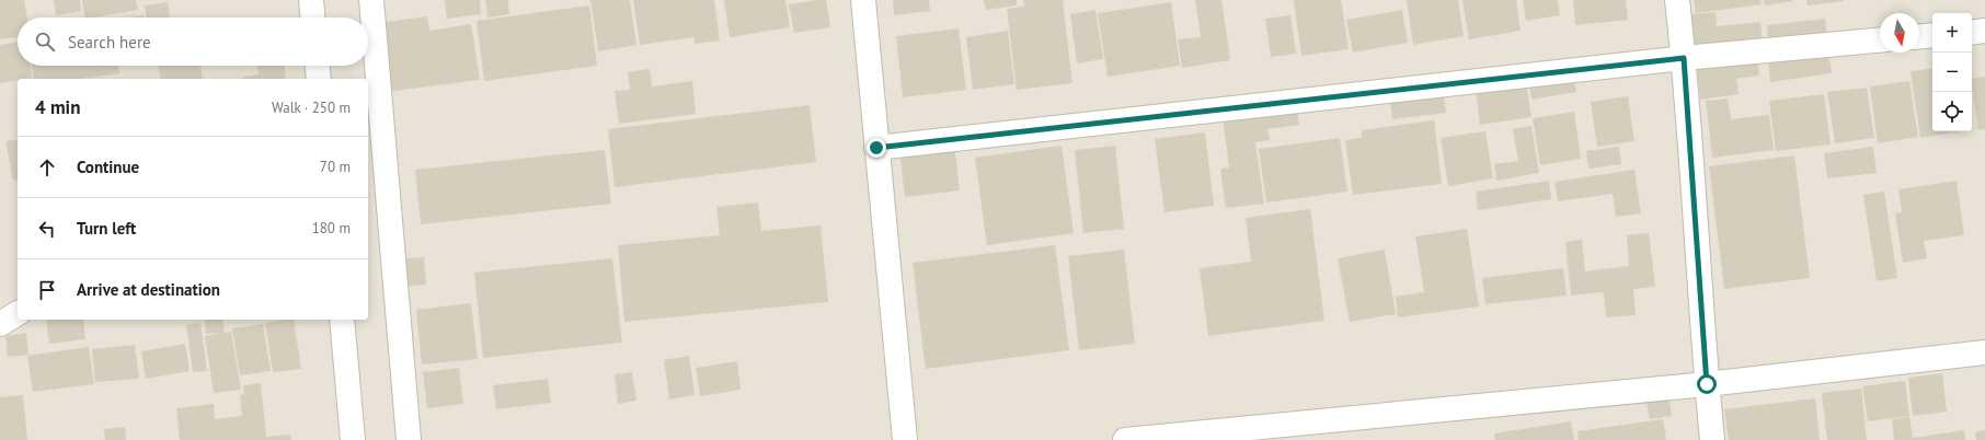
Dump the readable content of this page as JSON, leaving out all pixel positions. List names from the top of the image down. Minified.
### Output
{"north":"bottom","page":{"map_buttons":["+","−"],"search":"Search here","heading":["4 min","Walk · 250 m"],"list":[["Continue","70 m"],["Turn left","180 m"],"Arrive at destination"]}}
